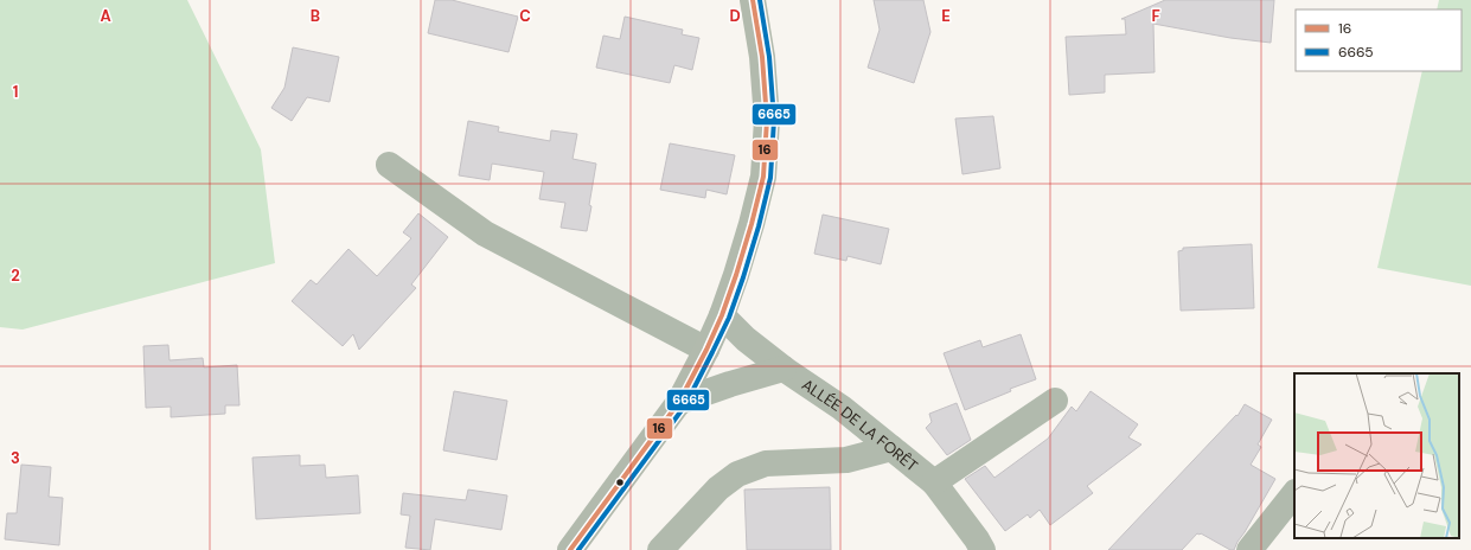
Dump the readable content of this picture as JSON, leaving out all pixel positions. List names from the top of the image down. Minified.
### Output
{"streets":{"street":["ALLÉE DE LA FORÊT"]},"lines":["transit line 16","transit line 6665"],"legend":["16","6665"],"grid":{"columns":["A","B","C","D","E","F"],"rows":["1","2","3"]}}
